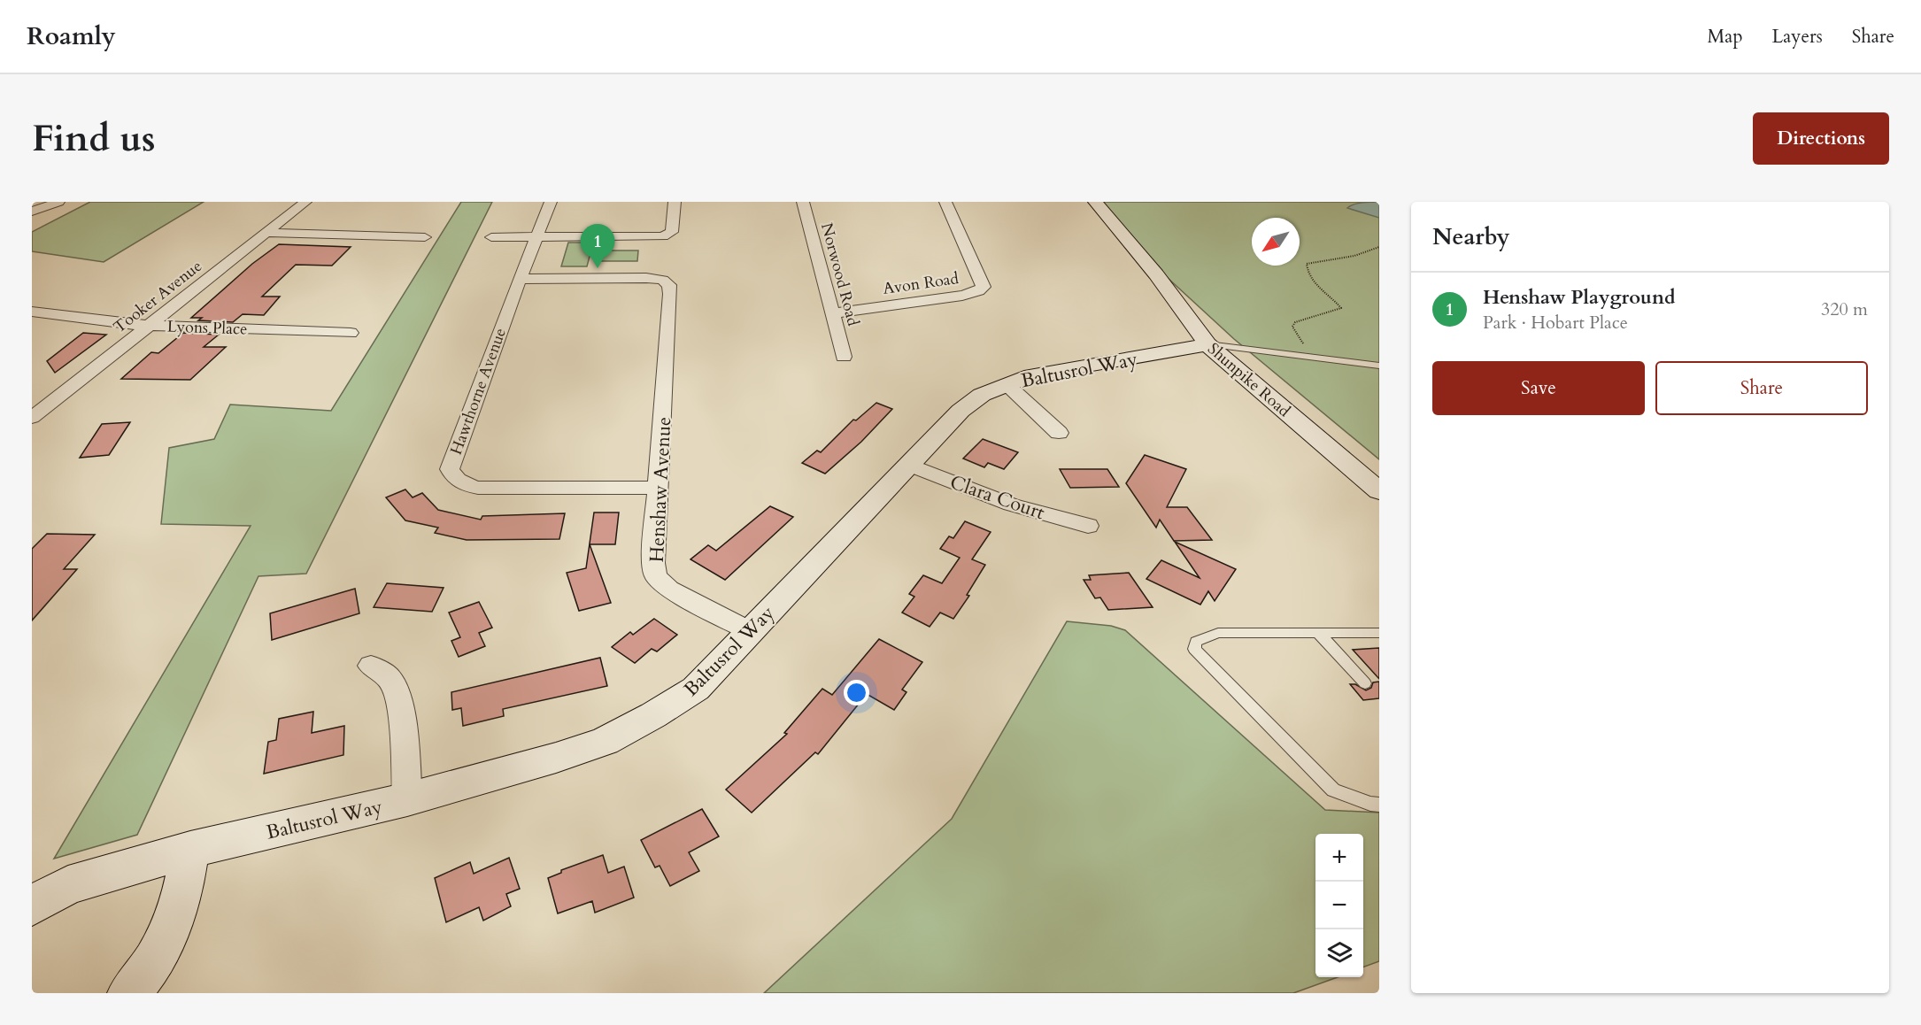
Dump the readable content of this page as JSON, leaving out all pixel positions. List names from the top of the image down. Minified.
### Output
{"streets":{"street":["Norwood Road","Avon Road","Tooker Avenue","Lyons Place","Baltusrol Way","Shunpike Road","Hawthorne Avenue","Henshaw Avenue","Clara Court"]},"crossings":[["Norwood Road","Avon Road"],["Tooker Avenue","Lyons Place"],["Baltusrol Way","Shunpike Road"],["Baltusrol Way","Henshaw Avenue"],["Baltusrol Way","Clara Court"],["Hawthorne Avenue","Henshaw Avenue"]],"north":"bottom left","page":{"header":"Roamly","nav":["Map","Layers","Share"],"buttons":["Directions",["Save","Share"]],"title":"Find us","heading":"Nearby","pins":"1","list":[{"mark":"1","name":"Henshaw Playground","note":"Park · Hobart Place","value":"320 m"}],"map_buttons":["+","−"]}}
